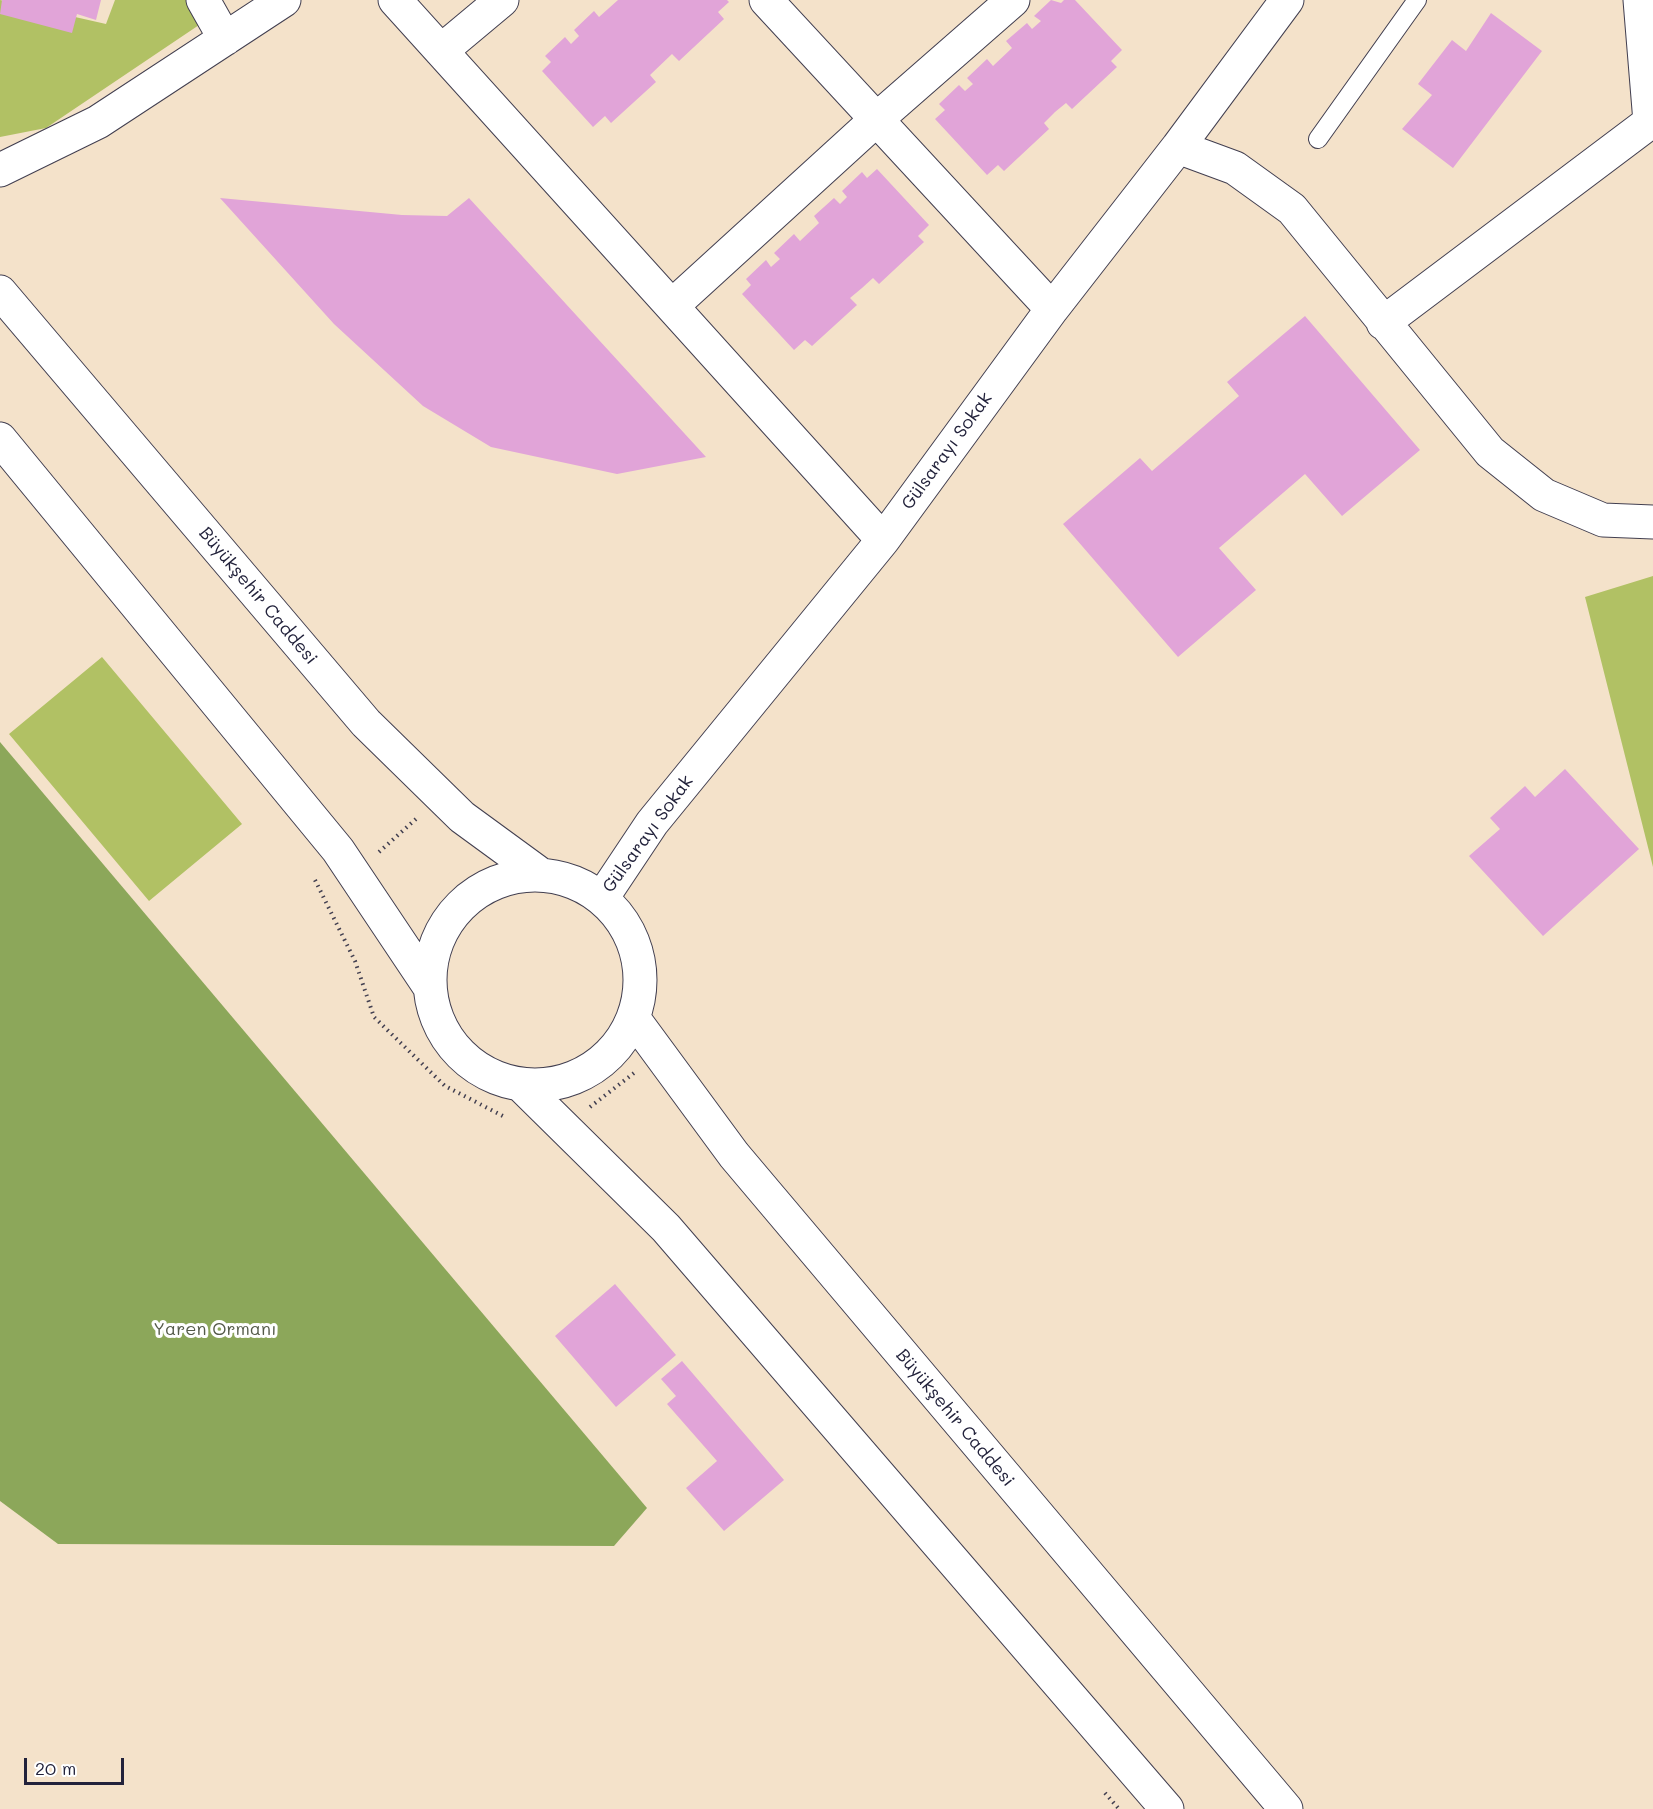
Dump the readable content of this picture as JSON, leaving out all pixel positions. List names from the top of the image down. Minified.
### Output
{"streets":{"street":["Gülsarayı Sokak","Büyükşehir Caddesi"]},"crossings":[["Gülsarayı Sokak","Büyükşehir Caddesi"]],"parks":["Yaren Ormanı"],"scale_bar":"20 m"}
